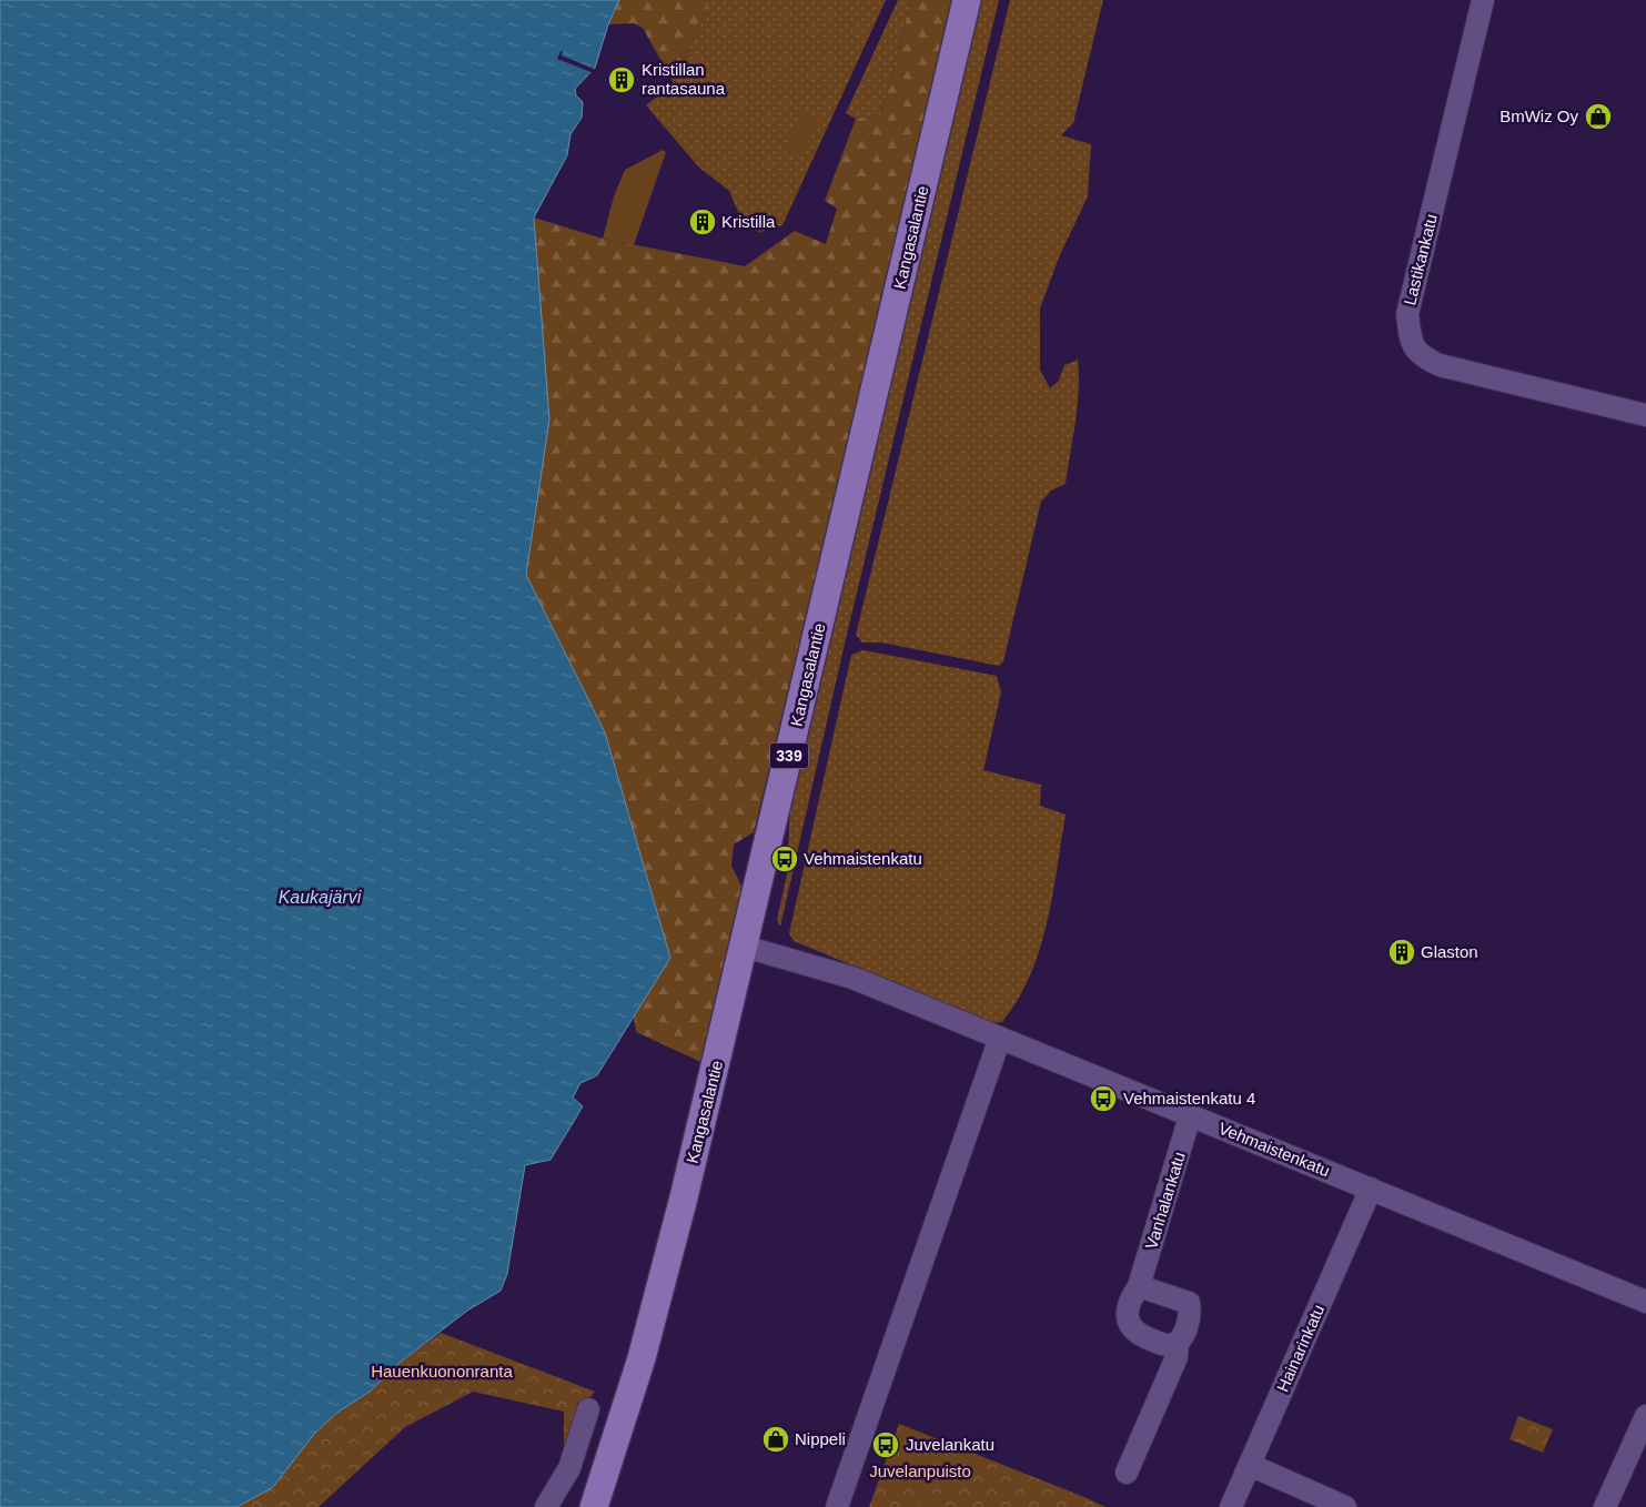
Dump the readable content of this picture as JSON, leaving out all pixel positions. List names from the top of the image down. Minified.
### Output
{"streets":{"main road":["Kangasalantie","339"],"street":["Lastikankatu","Vehmaistenkatu","Vanhalankatu","Hainarinkatu"]},"crossings":[["Kangasalantie","Vehmaistenkatu"],["Vehmaistenkatu","Vanhalankatu"],["Vehmaistenkatu","Hainarinkatu"]],"water":["Kaukajärvi"],"parks":["Hauenkuononranta","Juvelanpuisto"],"places":{"building":["Kristillan rantasauna","Kristilla","Glaston"],"shop":["BmWiz Oy","Nippeli"],"bus stop":["Vehmaistenkatu","Vehmaistenkatu 4","Juvelankatu"]}}
